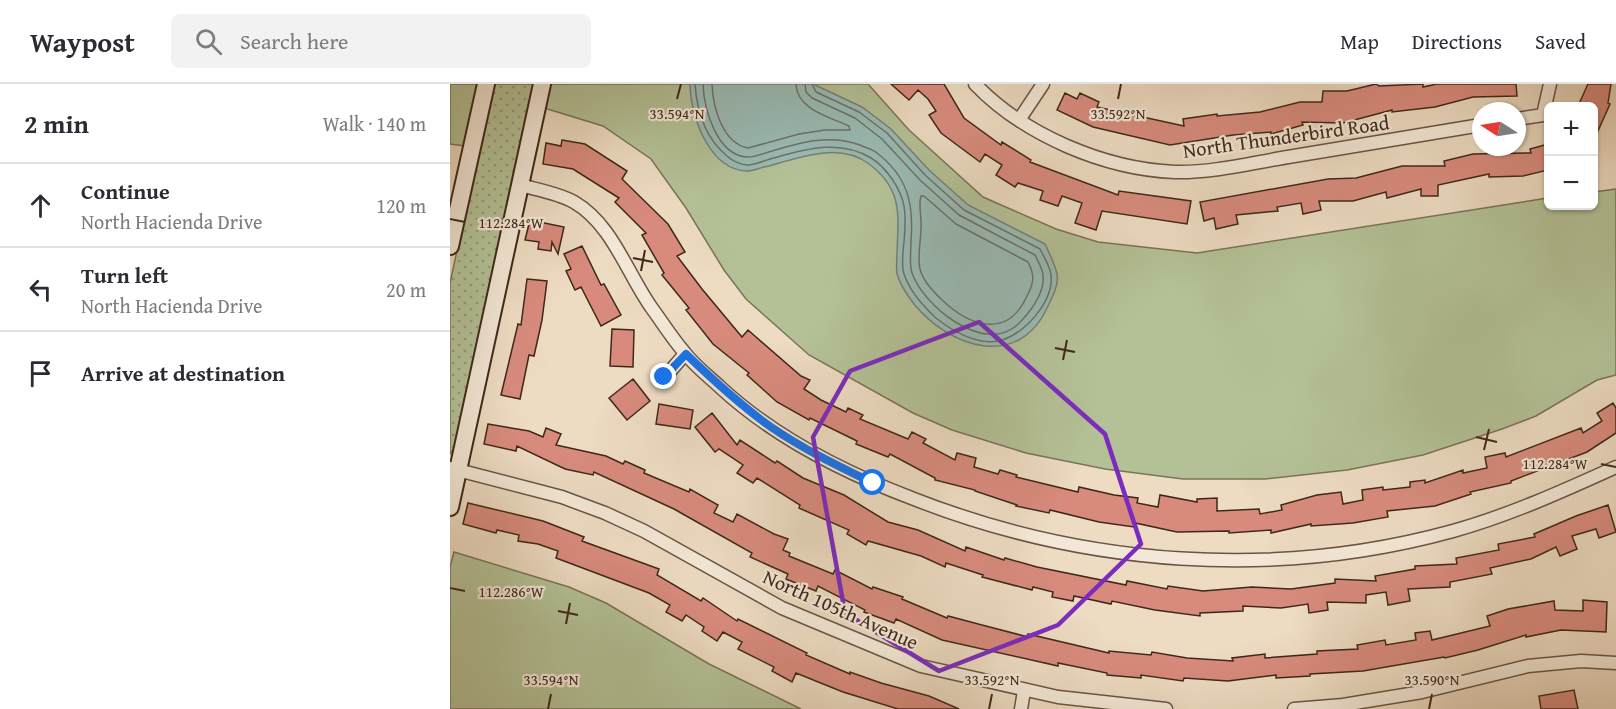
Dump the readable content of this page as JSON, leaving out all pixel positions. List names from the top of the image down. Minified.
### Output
{"streets":{"street":["North Thunderbird Road","North 105th Avenue"]},"north":"left","page":{"header":"Waypost","search":"Search here","nav":["Map","Directions","Saved"],"heading":["2 min","Walk · 140 m"],"map_buttons":["+","−"],"list":[["Continue","North Hacienda Drive","120 m"],["Turn left","North Hacienda Drive","20 m"],"Arrive at destination"]},"coordinates":["33.594°N","33.592°N","112.284°W","112.286°W","33.590°N"]}
